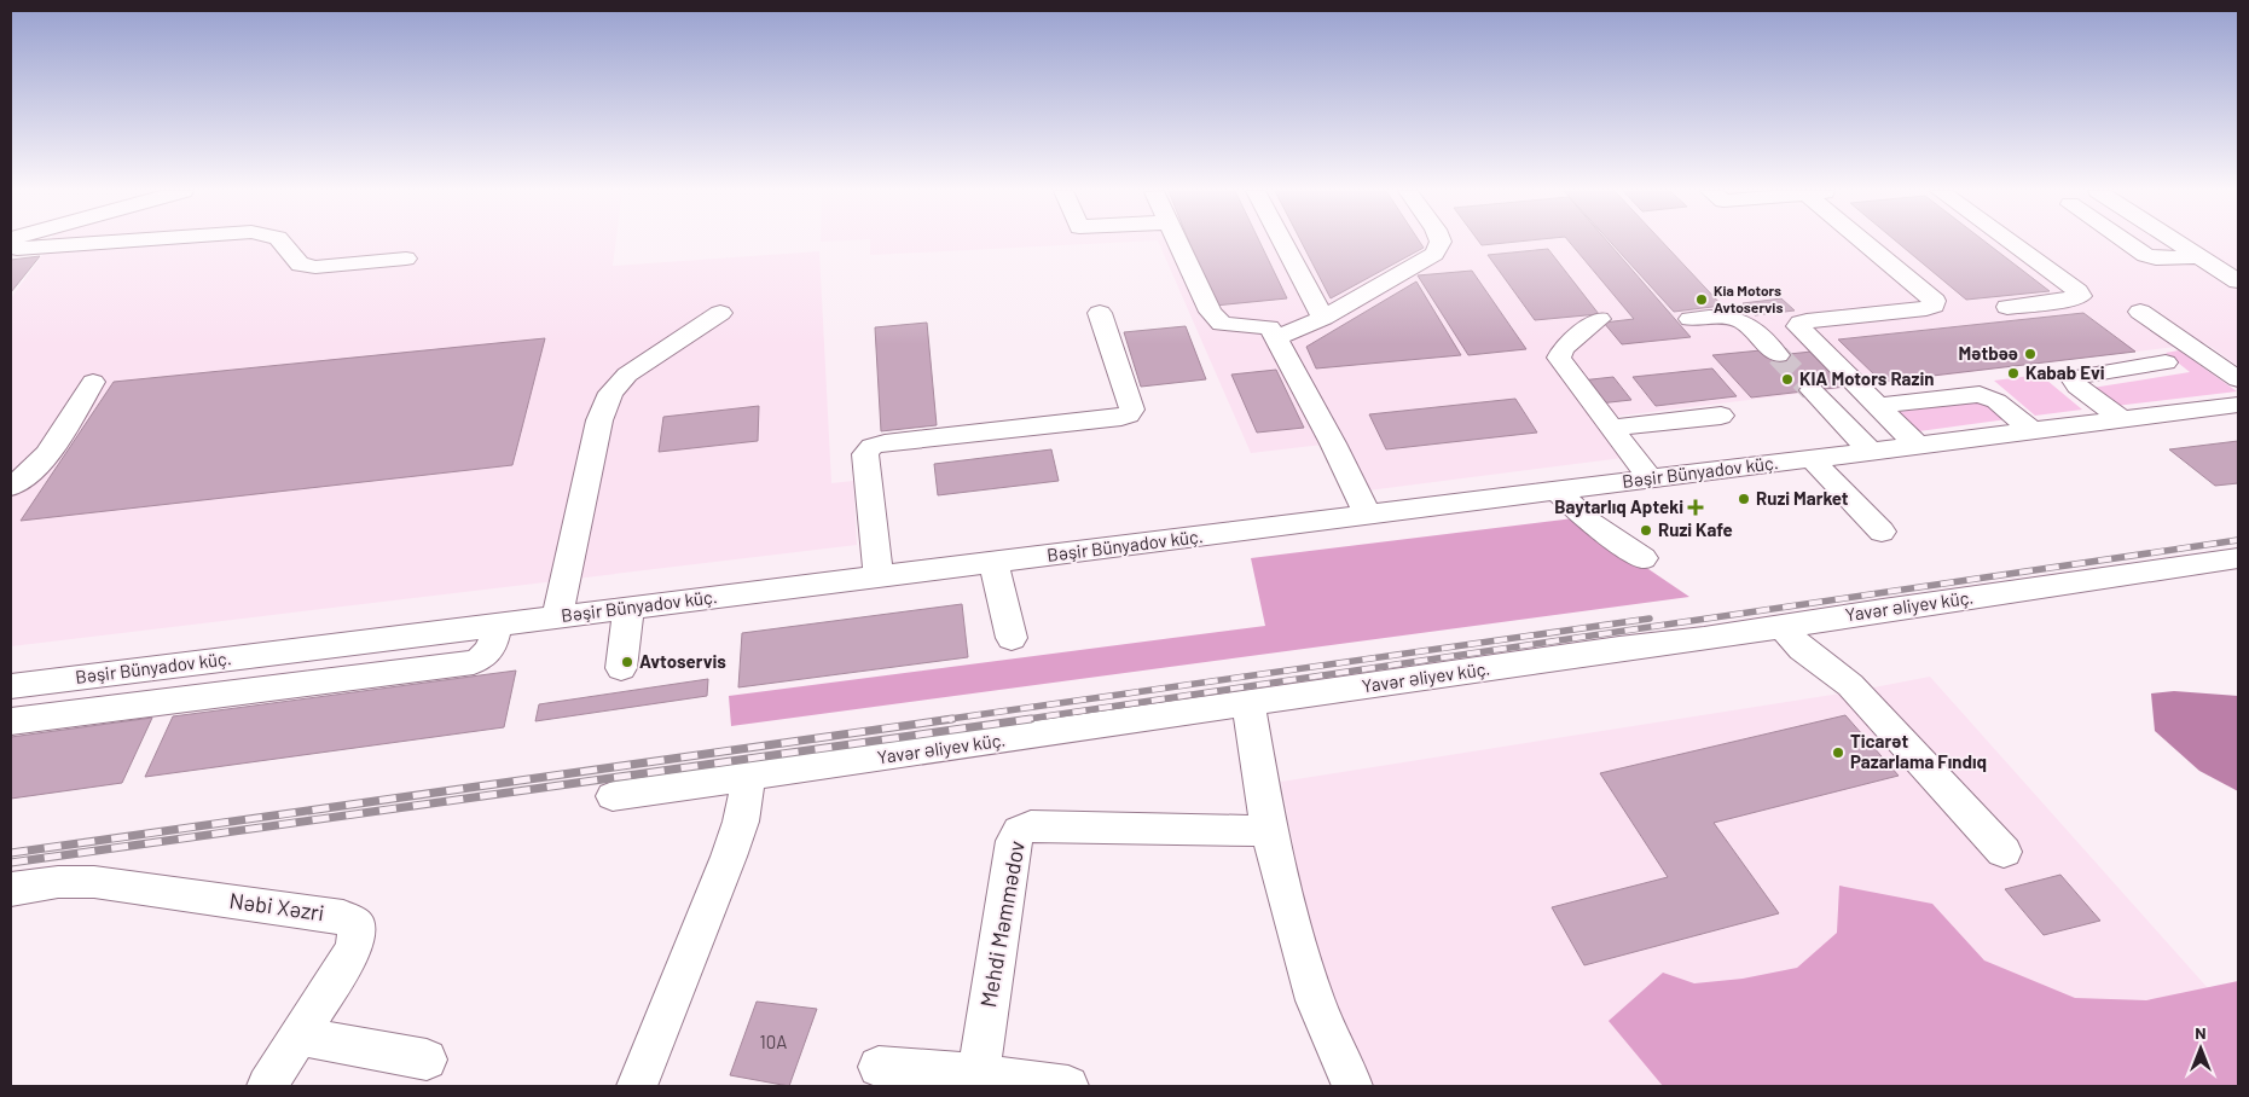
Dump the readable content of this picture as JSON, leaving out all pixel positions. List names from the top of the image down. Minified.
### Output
{"streets":{"street":["Bəşir Bünyadov küç.","Yavər Əliyev küç.","Nəbi Xəzri","Mehdi Məmmədov"]},"places":{"other":["Kia Motors Avtoservis","Mətbəə","Kabab Evi","KIA Motors Razin","Ruzi Market","Ruzi Kafe","Avtoservis","Ticarət Pazarlama Fındıq"],"health":["Baytarlıq Apteki"]},"house_numbers":["10A"],"north":"top"}
